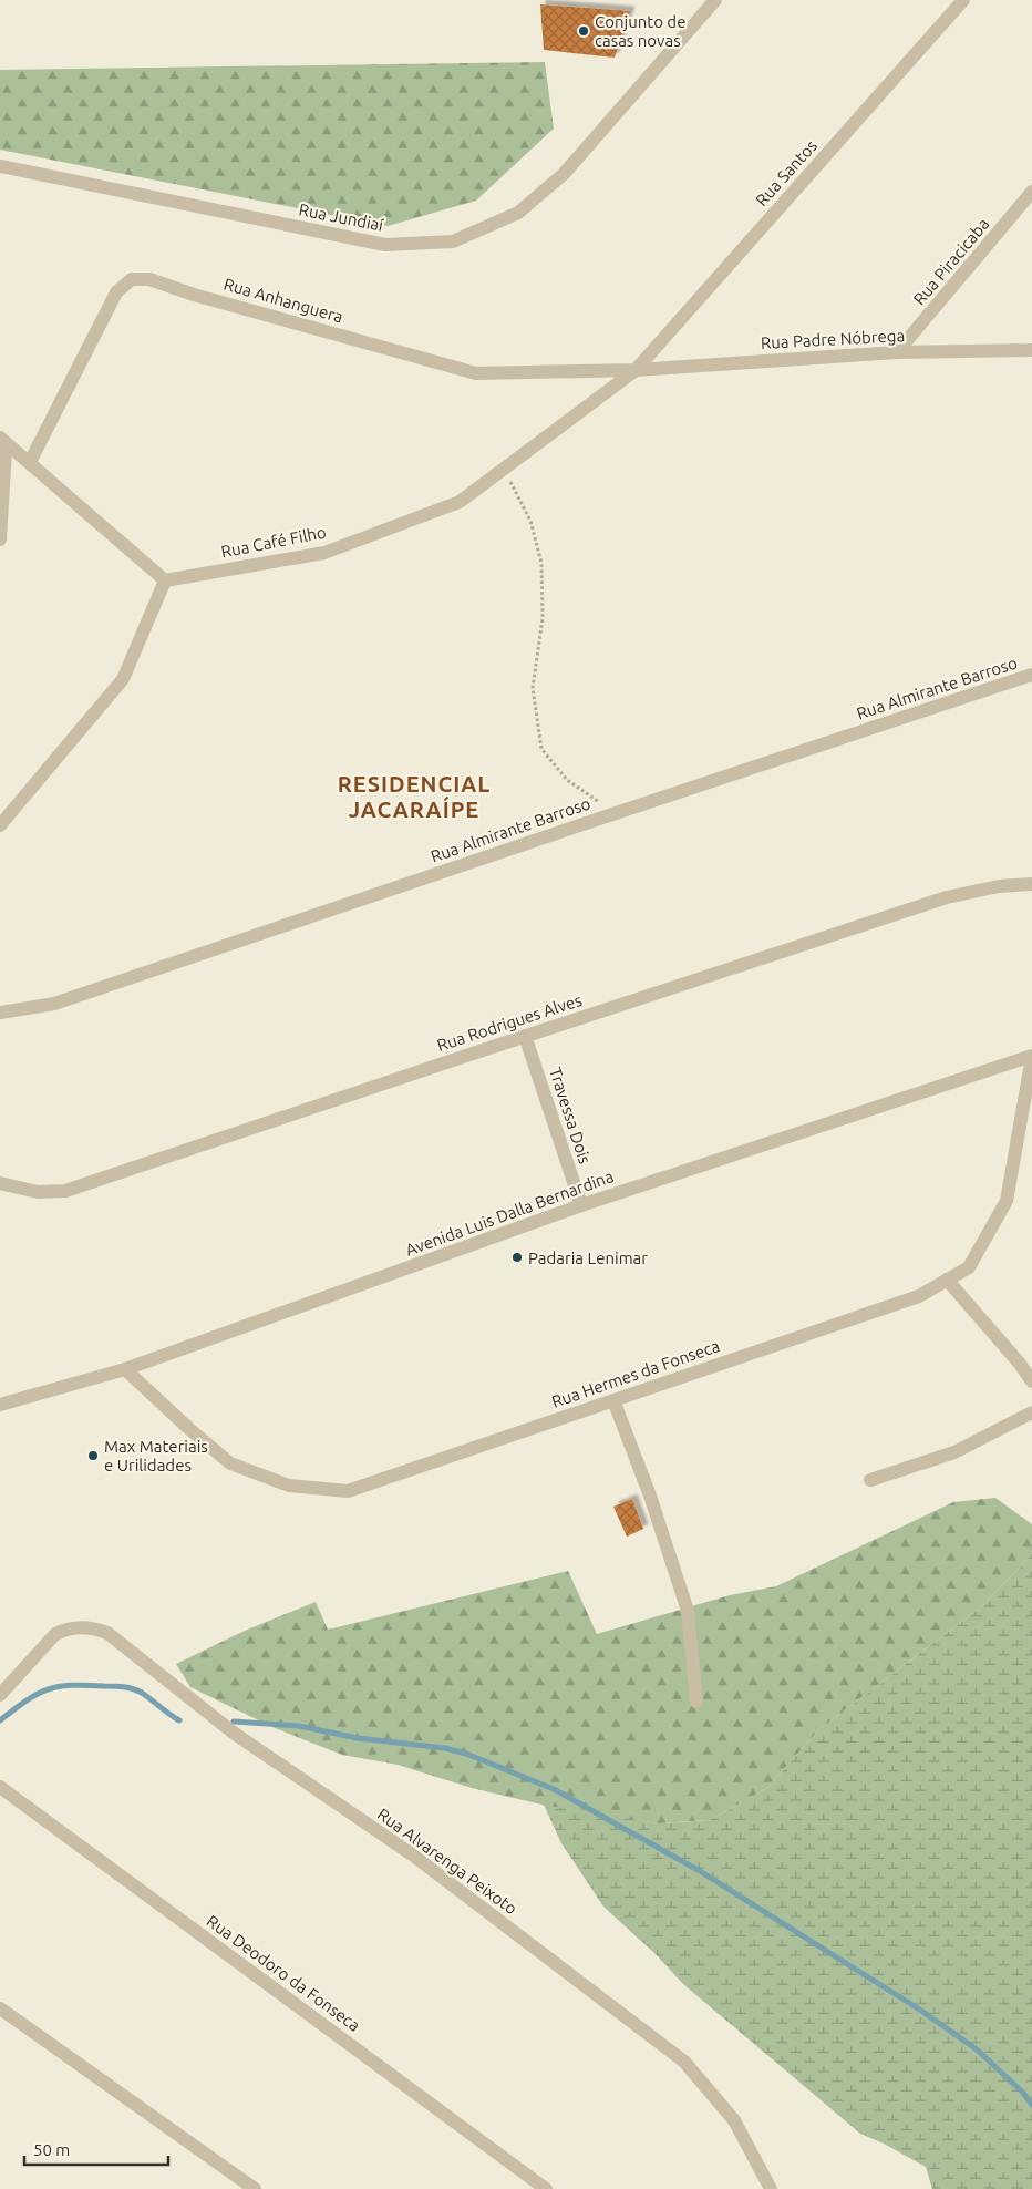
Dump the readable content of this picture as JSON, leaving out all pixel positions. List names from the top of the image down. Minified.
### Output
{"streets":{"street":["Rua Santos","Rua Jundiaí","Rua Piracicaba","Rua Anhanguera","Rua Padre Nóbrega","Rua Café Filho","Rua Almirante Barroso","Rua Rodrigues Alves","Travessa Dois","Avenida Luis Dalla Bernardina","Rua Hermes da Fonseca","Rua Alvarenga Peixoto","Rua Deodoro da Fonseca"]},"crossings":[["Rua Santos","Rua Anhanguera"],["Rua Santos","Rua Padre Nóbrega"],["Rua Santos","Rua Café Filho"],["Rua Piracicaba","Rua Padre Nóbrega"],["Rua Anhanguera","Rua Padre Nóbrega"],["Rua Anhanguera","Rua Café Filho"],["Rua Padre Nóbrega","Rua Café Filho"],["Rua Rodrigues Alves","Travessa Dois"],["Travessa Dois","Avenida Luis Dalla Bernardina"],["Avenida Luis Dalla Bernardina","Rua Hermes da Fonseca"]],"districts":["RESIDENCIAL JACARAÍPE"],"places":["Conjunto de casas novas","Padaria Lenimar","Max Materiais e Urilidades"],"scale_bar":"50 m"}
